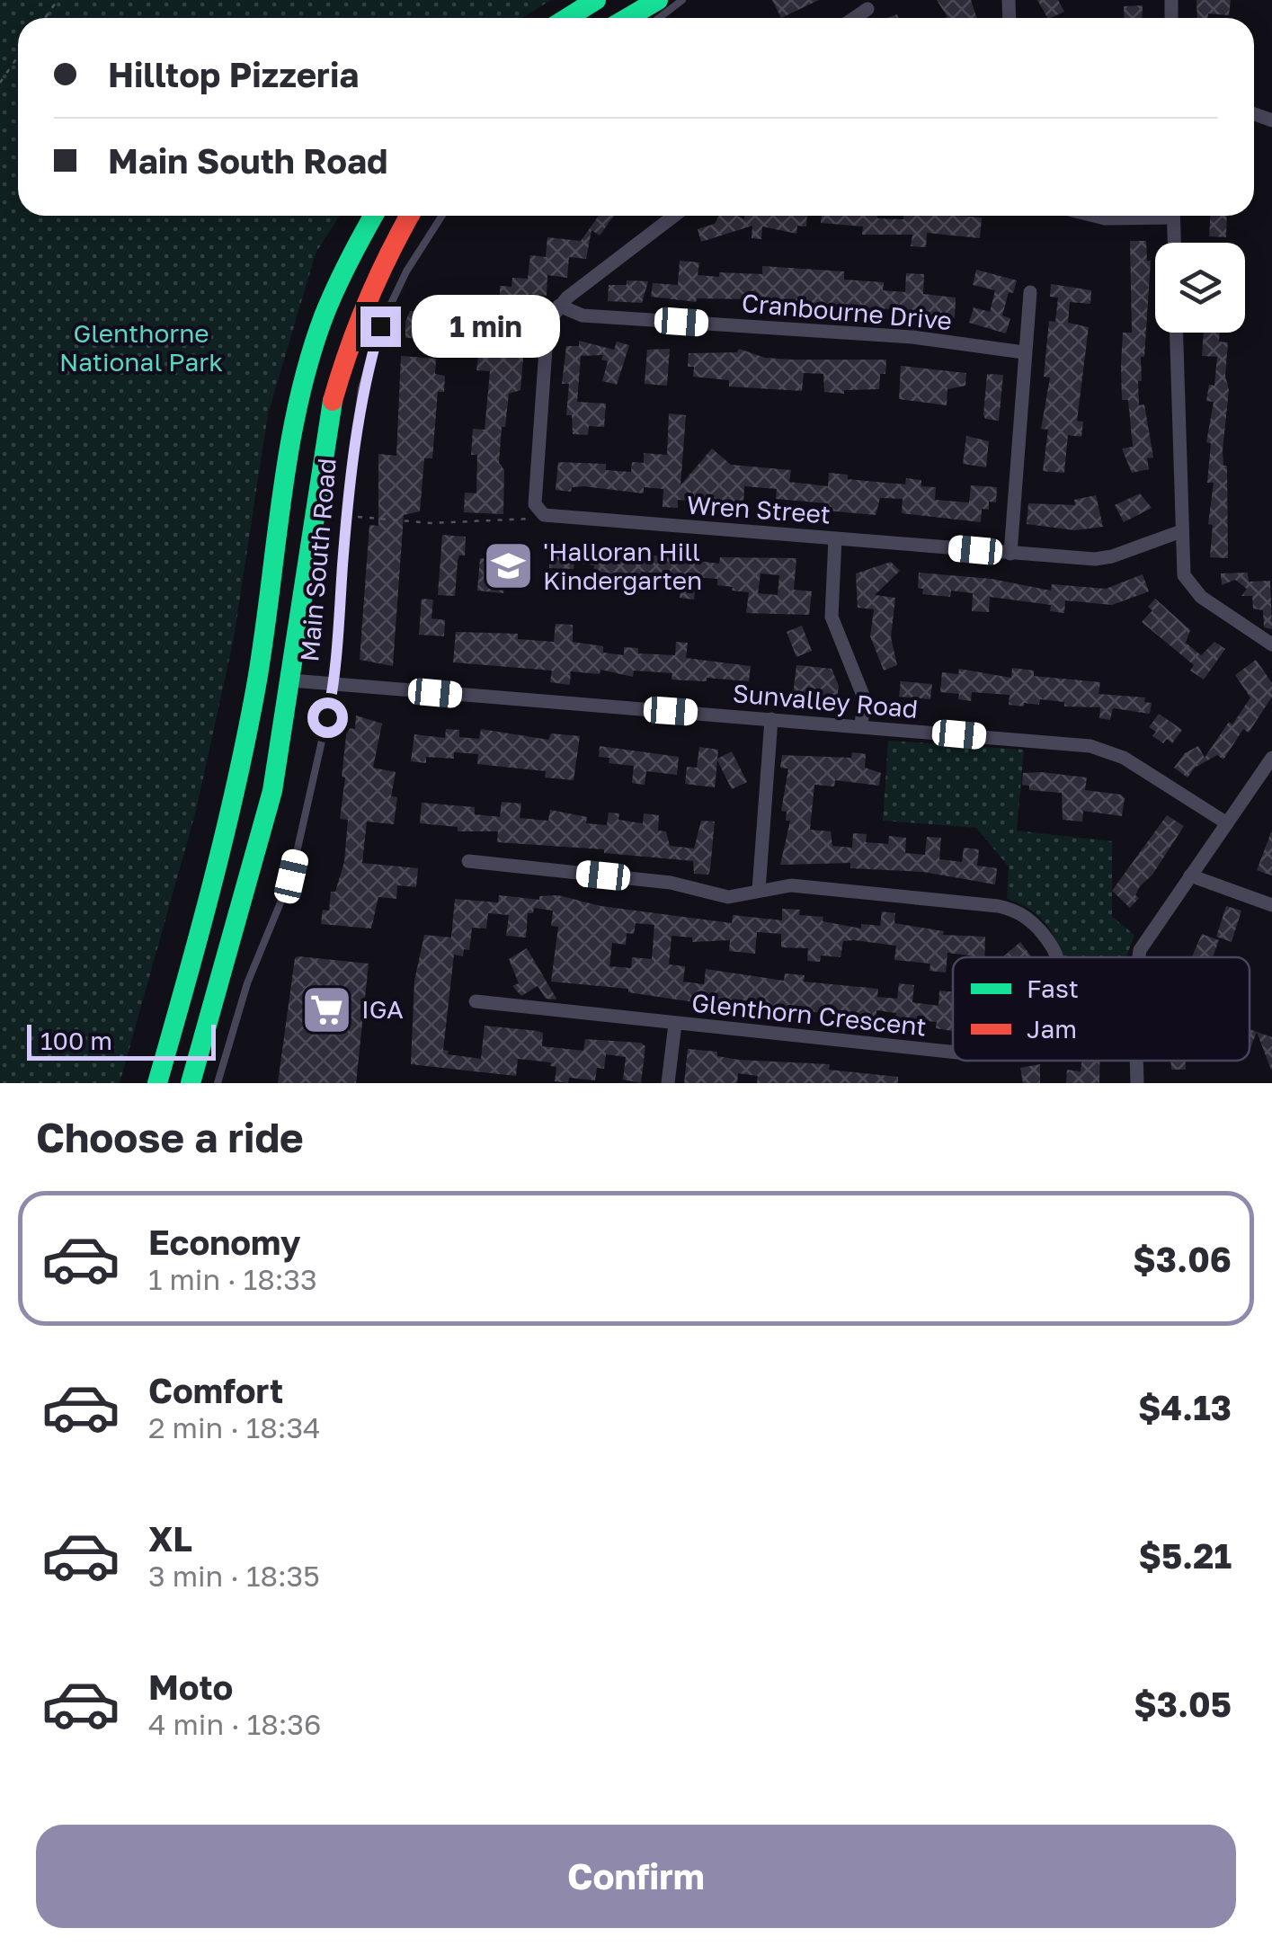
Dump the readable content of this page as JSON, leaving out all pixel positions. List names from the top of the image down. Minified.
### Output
{"streets":{"highway":["Main South Road"],"street":["Cranbourne Drive","Wren Street","Sunvalley Road","Glenthorn Crescent"]},"crossings":[["Main South Road","Sunvalley Road"]],"parks":["Glenthorne National Park"],"places":{"school or university":["'Halloran Hill Kindergarten"],"supermarket":["IGA"]},"legend":["Fast","Jam"],"scale_bar":"100 m","page":{"banner":["Hilltop Pizzeria","Main South Road"],"bubble":"1 min","scale":"100 m","heading":"Choose a ride","list":[{"name":"Economy","note":"1 min · 18:33","value":"$3.06"},{"name":"Comfort","note":"2 min · 18:34","value":"$4.13"},{"name":"XL","note":"3 min · 18:35","value":"$5.21"},{"name":"Moto","note":"4 min · 18:36","value":"$3.05"}],"buttons":"Confirm"}}
